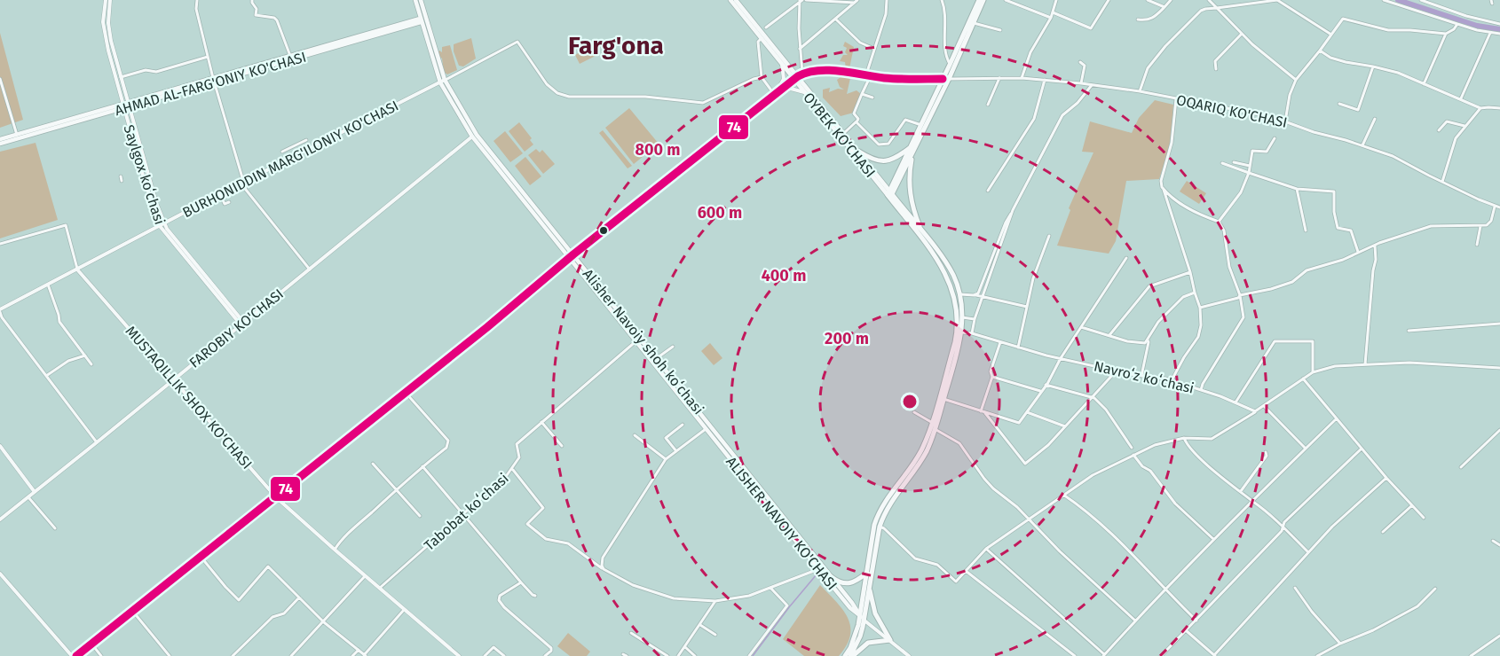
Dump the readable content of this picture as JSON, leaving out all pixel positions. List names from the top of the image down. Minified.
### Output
{"streets":{"main road":["AHMAD AL-FARG'ONIY KO'CHASI","OYBEK KO‘CHASI","BURHONIDDIN MARG'ILONIY KO'CHASI","Saylgox koʻchasi","FAROBIY KO'CHASI","Alisher Navoiy shoh koʻchasi","MUSTAQILLIK SHOX KO'CHASI","ALISHER NAVOIY KO'CHASI"],"street":["OQARIQ KO'CHASI","Navroʻz koʻchasi","Tabobat koʻchasi"]},"crossings":[["AHMAD AL-FARG'ONIY KO'CHASI","Saylgox koʻchasi"],["AHMAD AL-FARG'ONIY KO'CHASI","Alisher Navoiy shoh koʻchasi"],["OQARIQ KO'CHASI","OYBEK KO‘CHASI"],["BURHONIDDIN MARG'ILONIY KO'CHASI","Saylgox koʻchasi"],["BURHONIDDIN MARG'ILONIY KO'CHASI","Alisher Navoiy shoh koʻchasi"],["BURHONIDDIN MARG'ILONIY KO'CHASI","MUSTAQILLIK SHOX KO'CHASI"],["Saylgox koʻchasi","FAROBIY KO'CHASI"],["FAROBIY KO'CHASI","Alisher Navoiy shoh koʻchasi"],["FAROBIY KO'CHASI","MUSTAQILLIK SHOX KO'CHASI"],["Alisher Navoiy shoh koʻchasi","ALISHER NAVOIY KO'CHASI"],["MUSTAQILLIK SHOX KO'CHASI","Tabobat koʻchasi"]],"districts":["Farg'ona"],"lines":["transit line 74"],"rings":["800 m","600 m","400 m","200 m"]}
